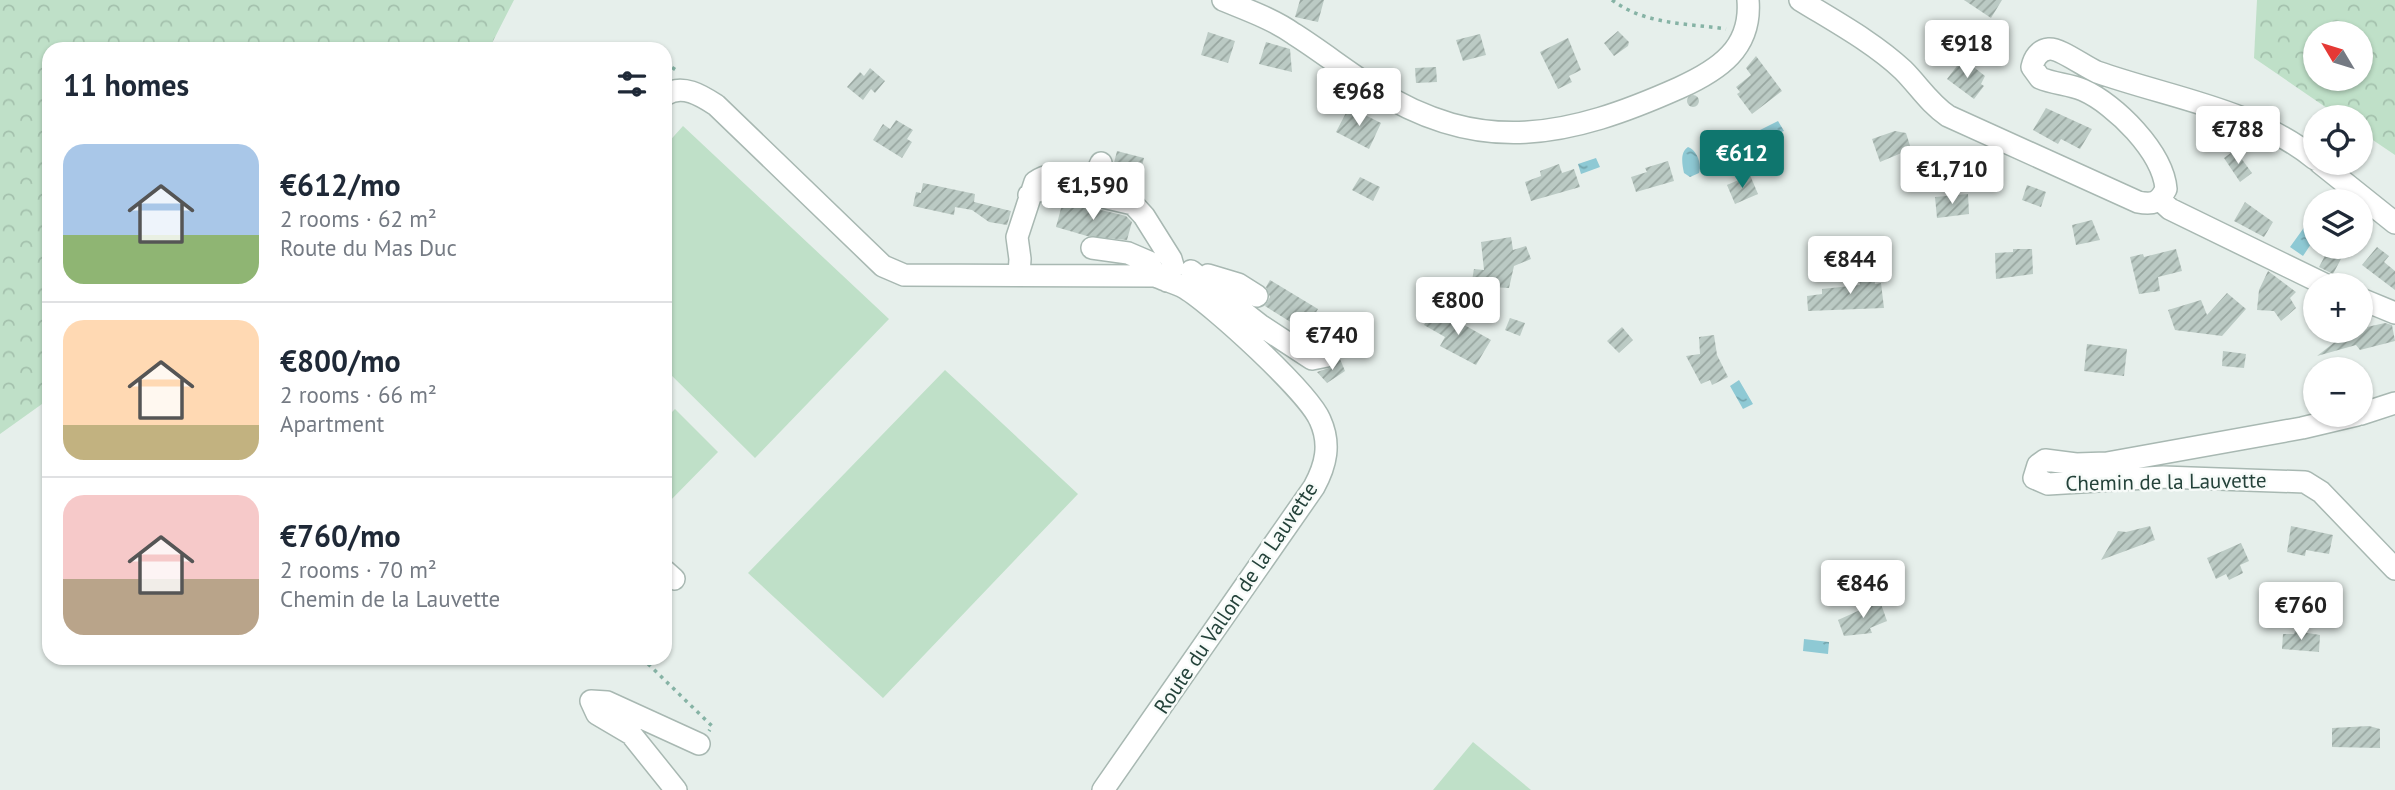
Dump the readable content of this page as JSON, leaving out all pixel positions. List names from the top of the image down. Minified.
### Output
{"streets":{"street":["Chemin de la Lauvette","Route du Vallon de la Lauvette"]},"north":"top left","page":{"price":["€918","€968","€788","€612","€1,710","€1,590","€844","€800","€740","€846","€760"],"map_buttons":["+","−"],"heading":"11 homes","list":[{"name":"€612/mo","note":"2 rooms · 62 m² · Route du Mas Duc"},{"name":"€800/mo","note":"2 rooms · 66 m² · Apartment"},{"name":"€760/mo","note":"2 rooms · 70 m² · Chemin de la Lauvette"}]}}
